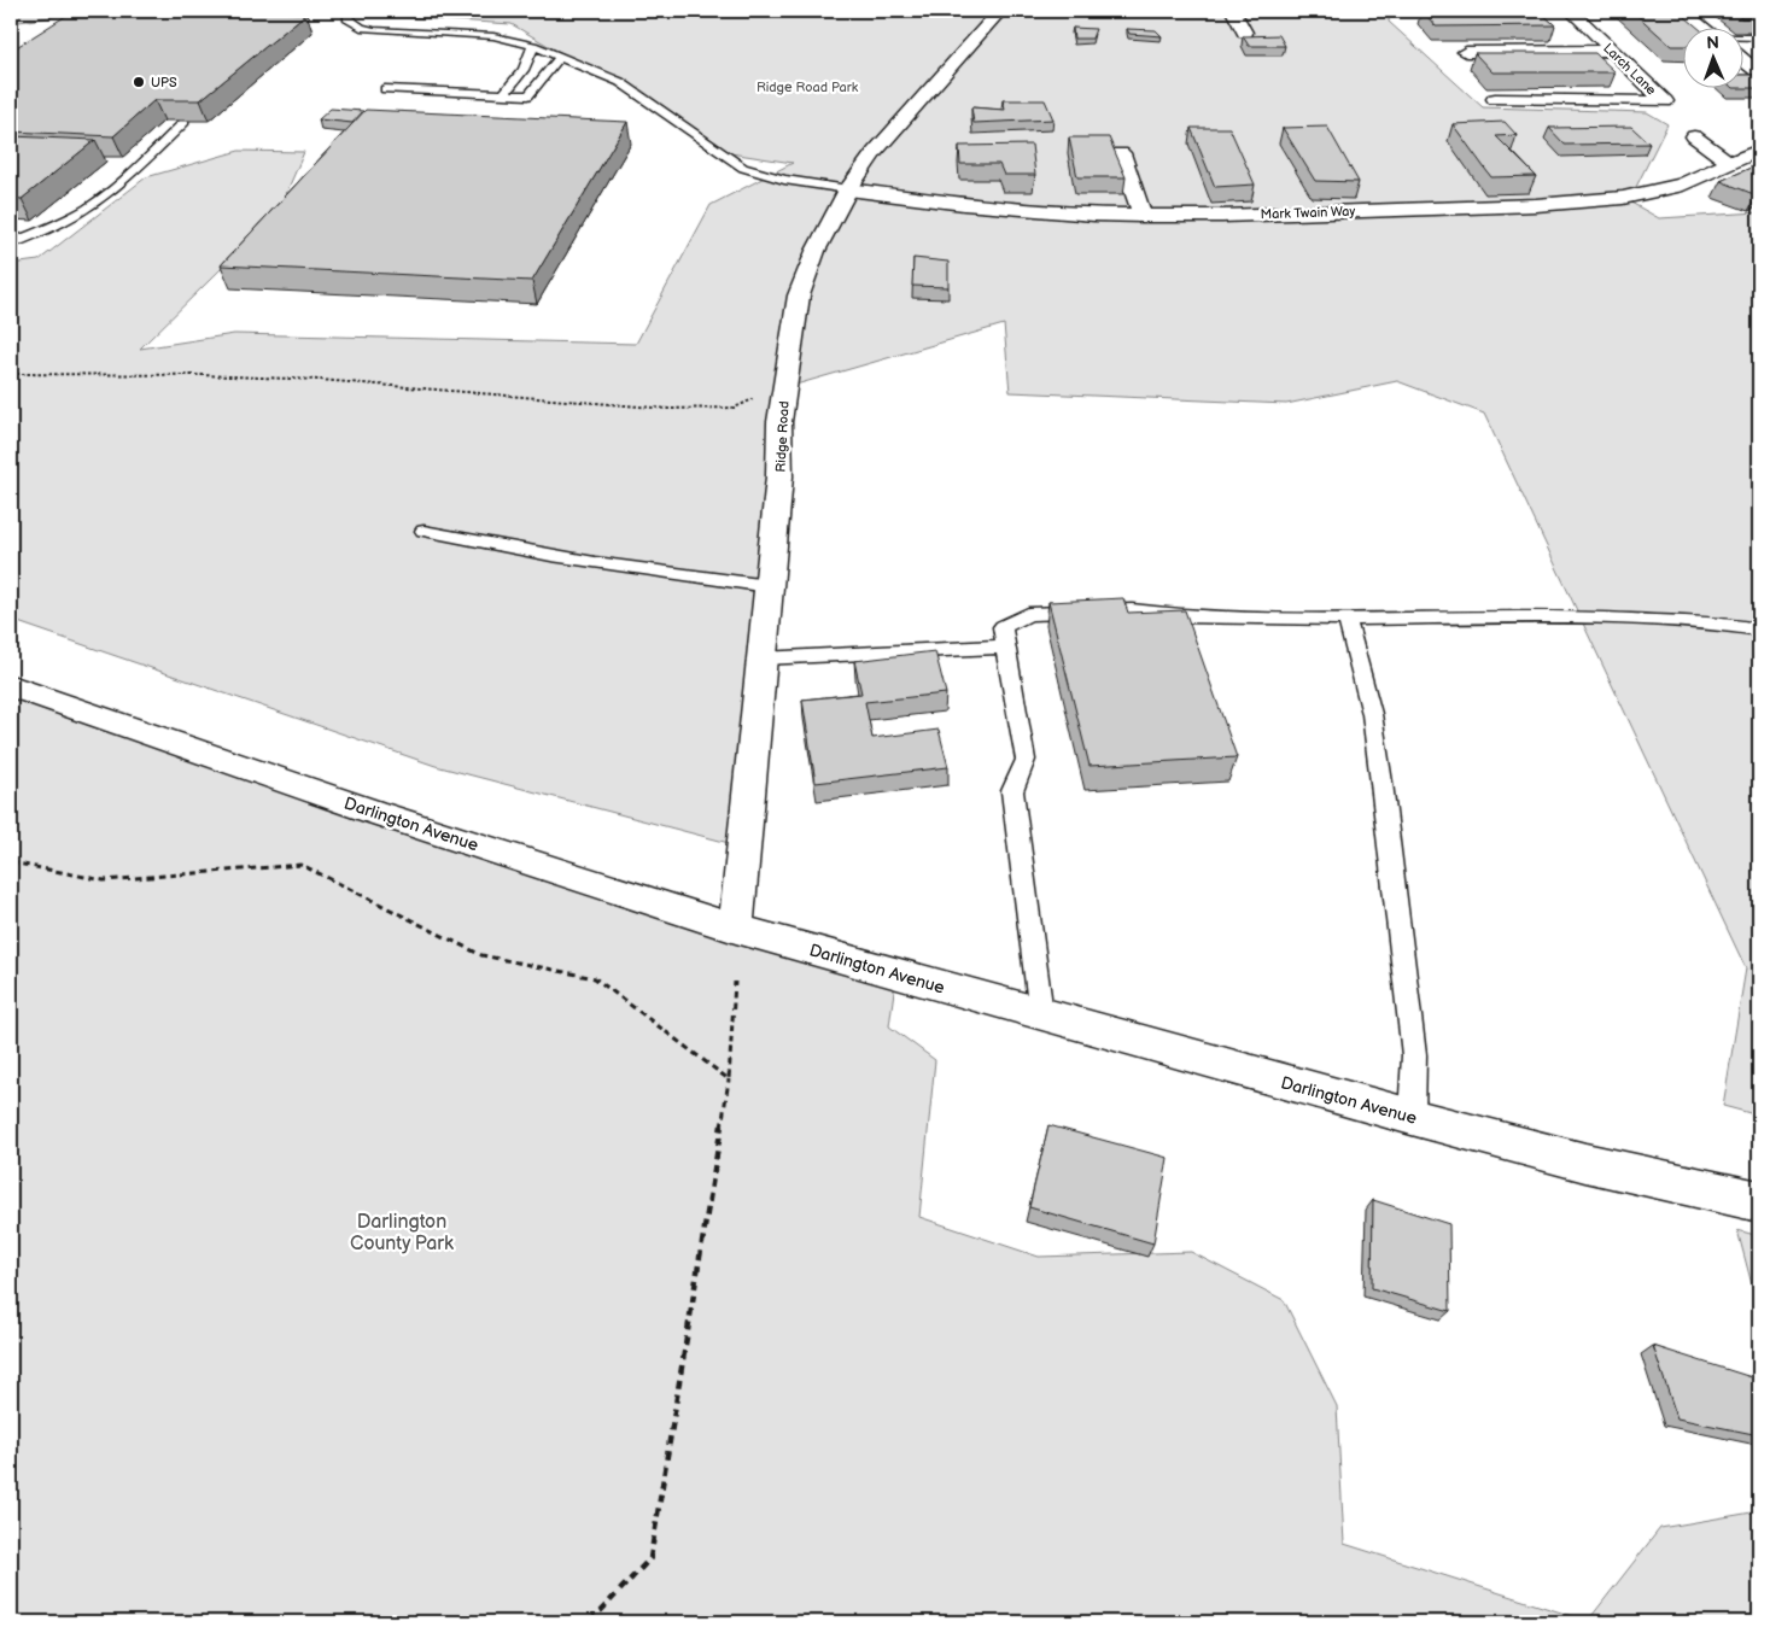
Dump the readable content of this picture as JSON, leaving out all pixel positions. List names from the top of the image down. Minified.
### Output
{"streets":{"street":["Larch Lane","Mark Twain Way","Ridge Road","Darlington Avenue"]},"crossings":[["Mark Twain Way","Ridge Road"],["Ridge Road","Darlington Avenue"]],"parks":["Ridge Road Park","Darlington County Park"],"places":["UPS"],"north":"top"}
